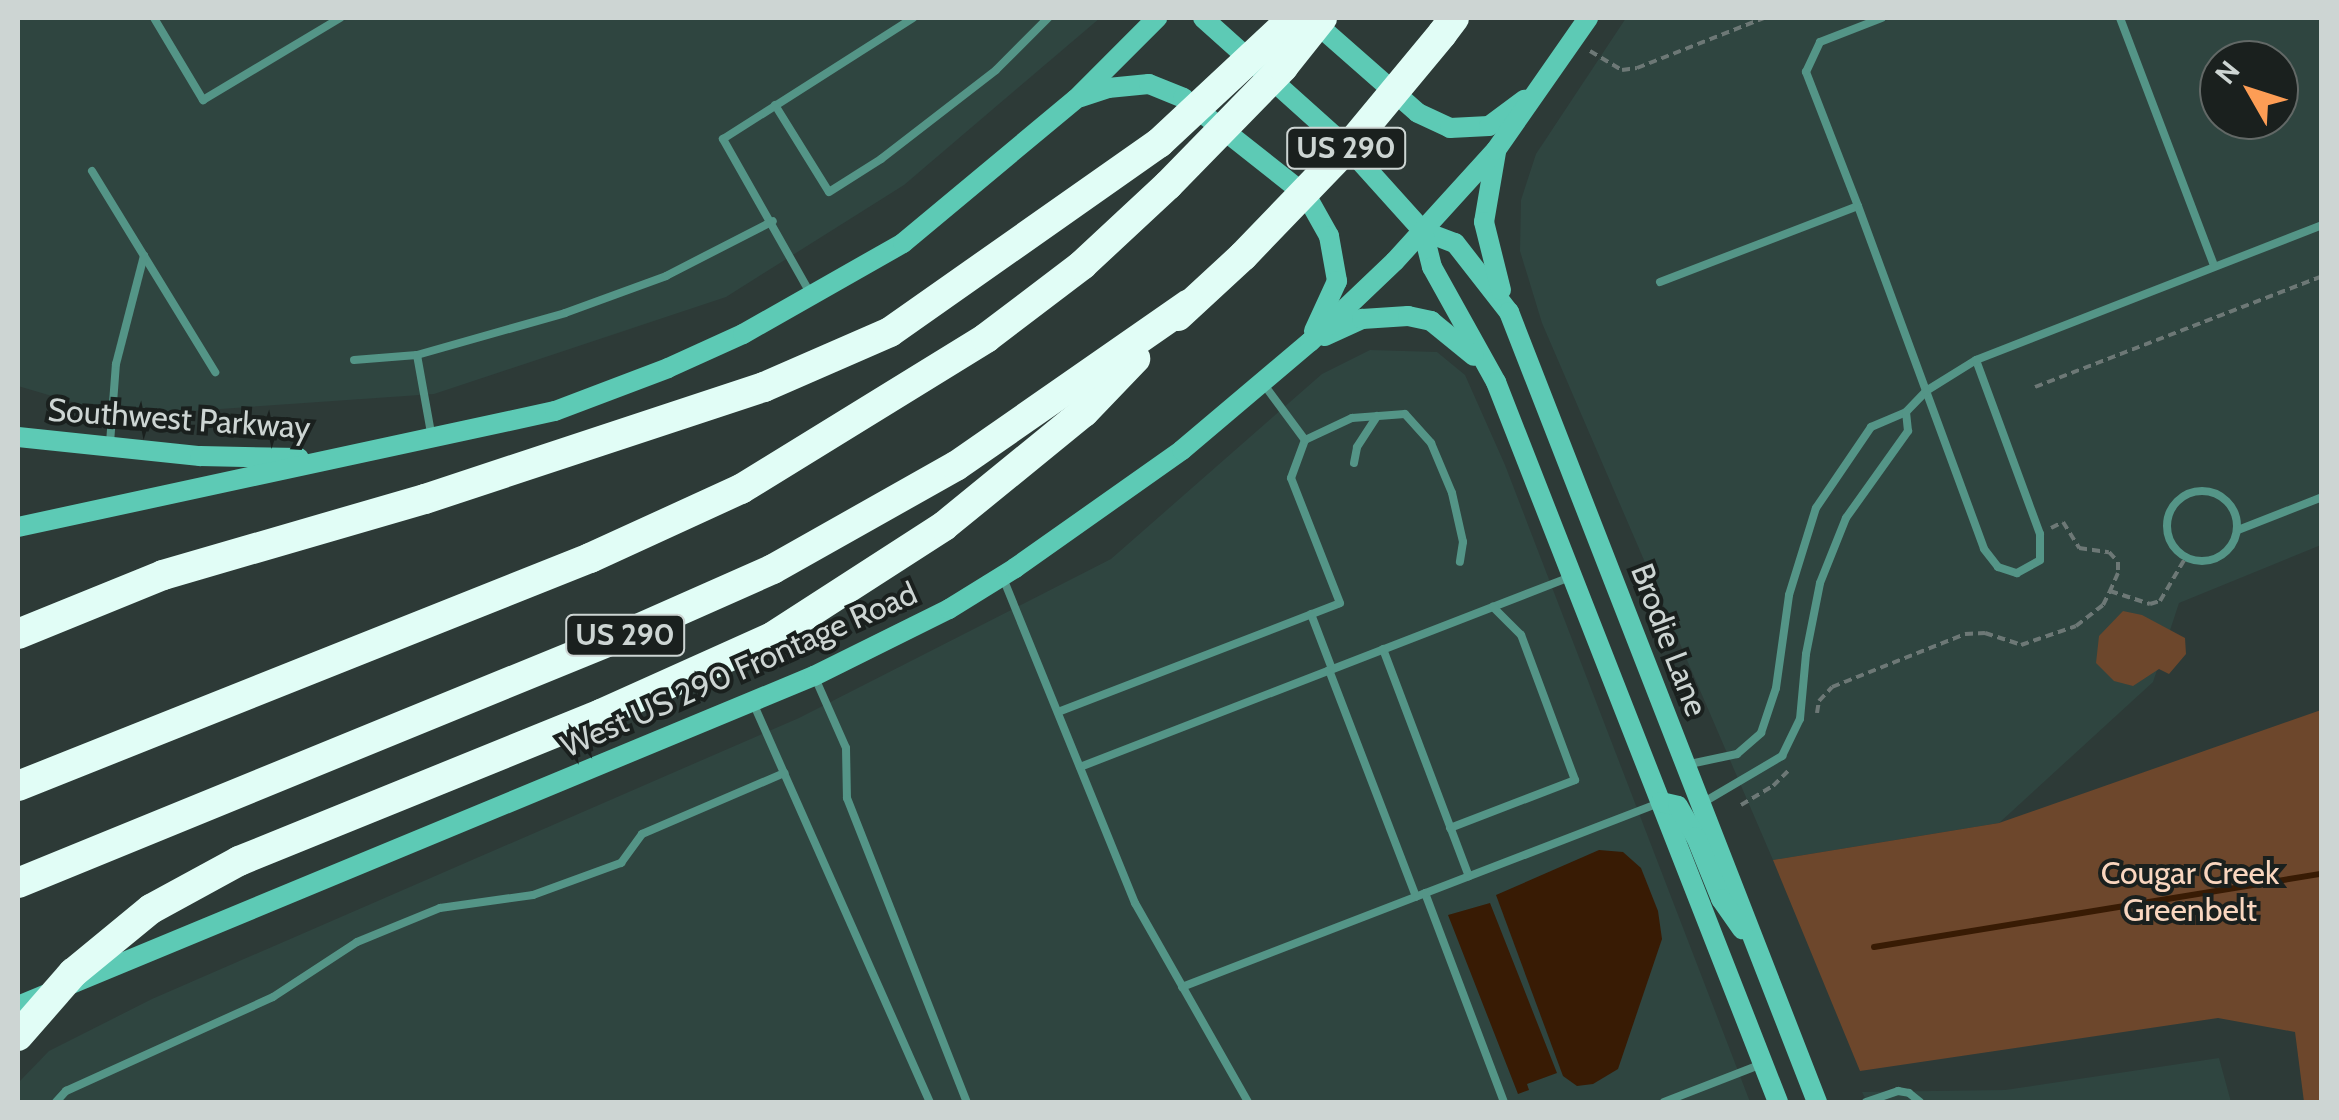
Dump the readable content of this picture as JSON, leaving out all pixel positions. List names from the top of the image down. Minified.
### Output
{"streets":{"highway":["US 290"],"main road":["Southwest Parkway","Brodie Lane","West US 290 Frontage Road"]},"crossings":[["Brodie Lane","West US 290 Frontage Road"]],"parks":["Cougar Creek Greenbelt"],"north":"top left"}
